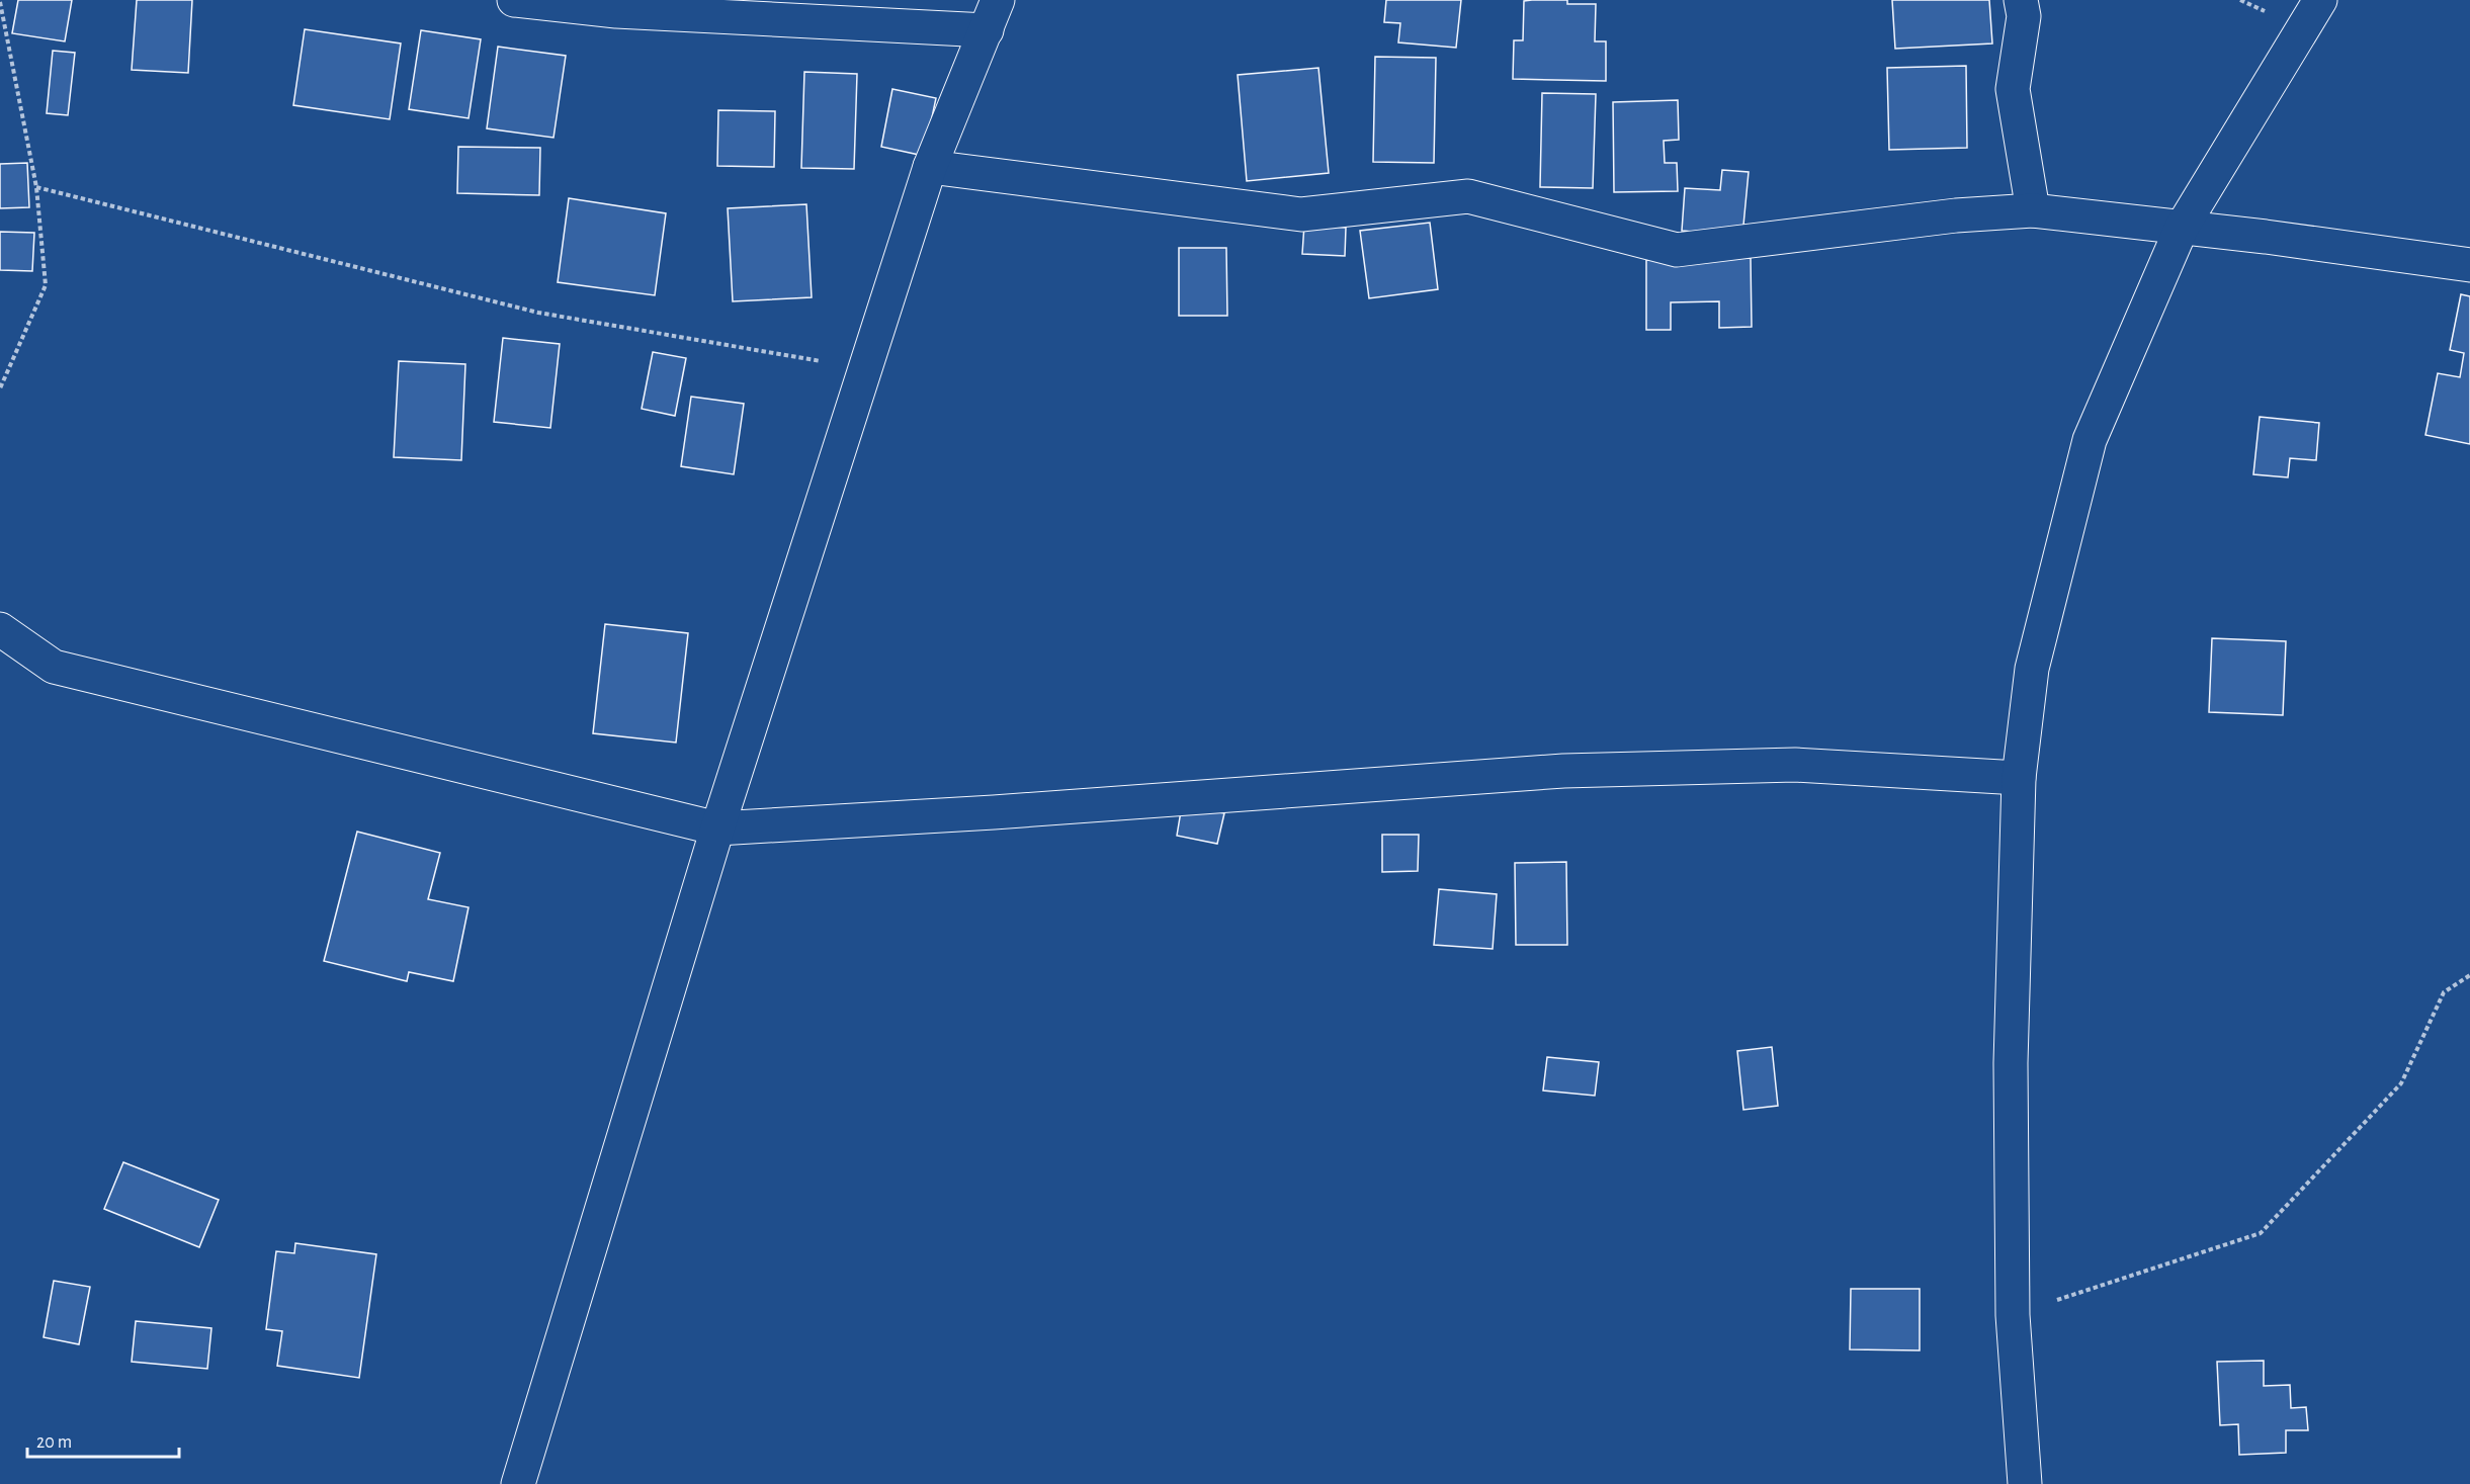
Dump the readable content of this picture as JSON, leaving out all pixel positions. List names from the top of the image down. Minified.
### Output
{"scale_bar":"20 m"}
